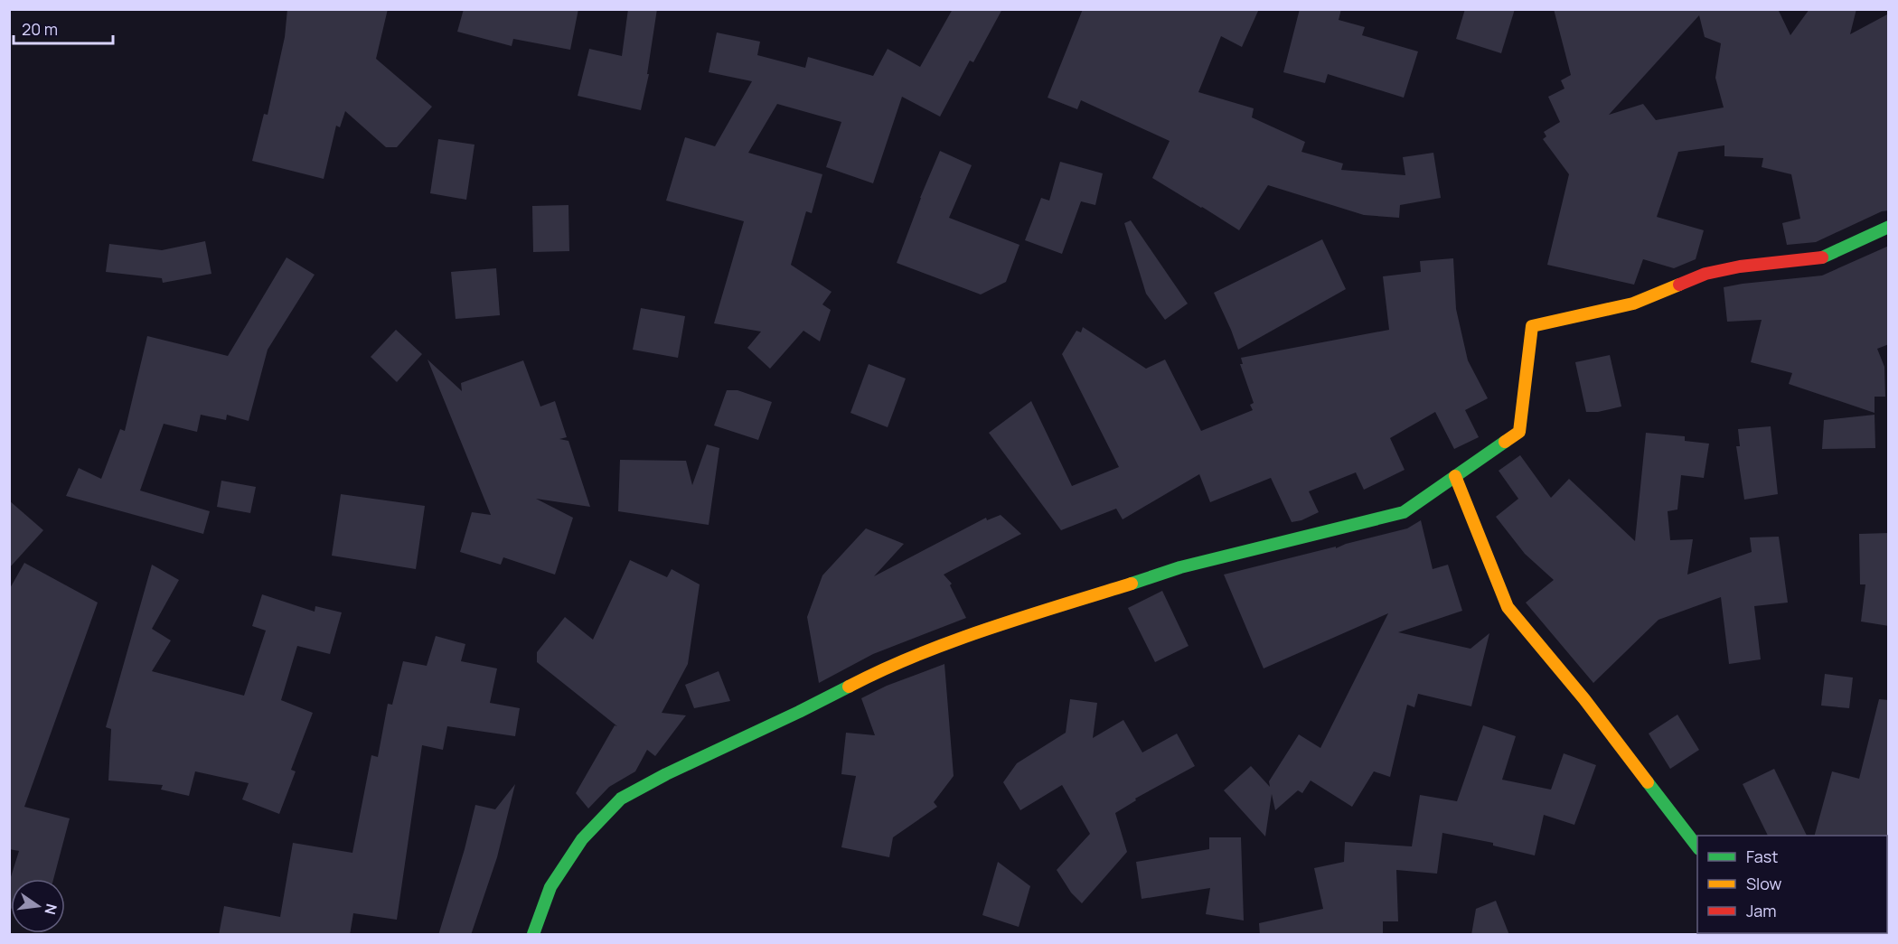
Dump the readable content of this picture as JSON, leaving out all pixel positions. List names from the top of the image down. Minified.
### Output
{"legend":["Fast","Slow","Jam"],"scale_bar":"20 m","north":"right"}
